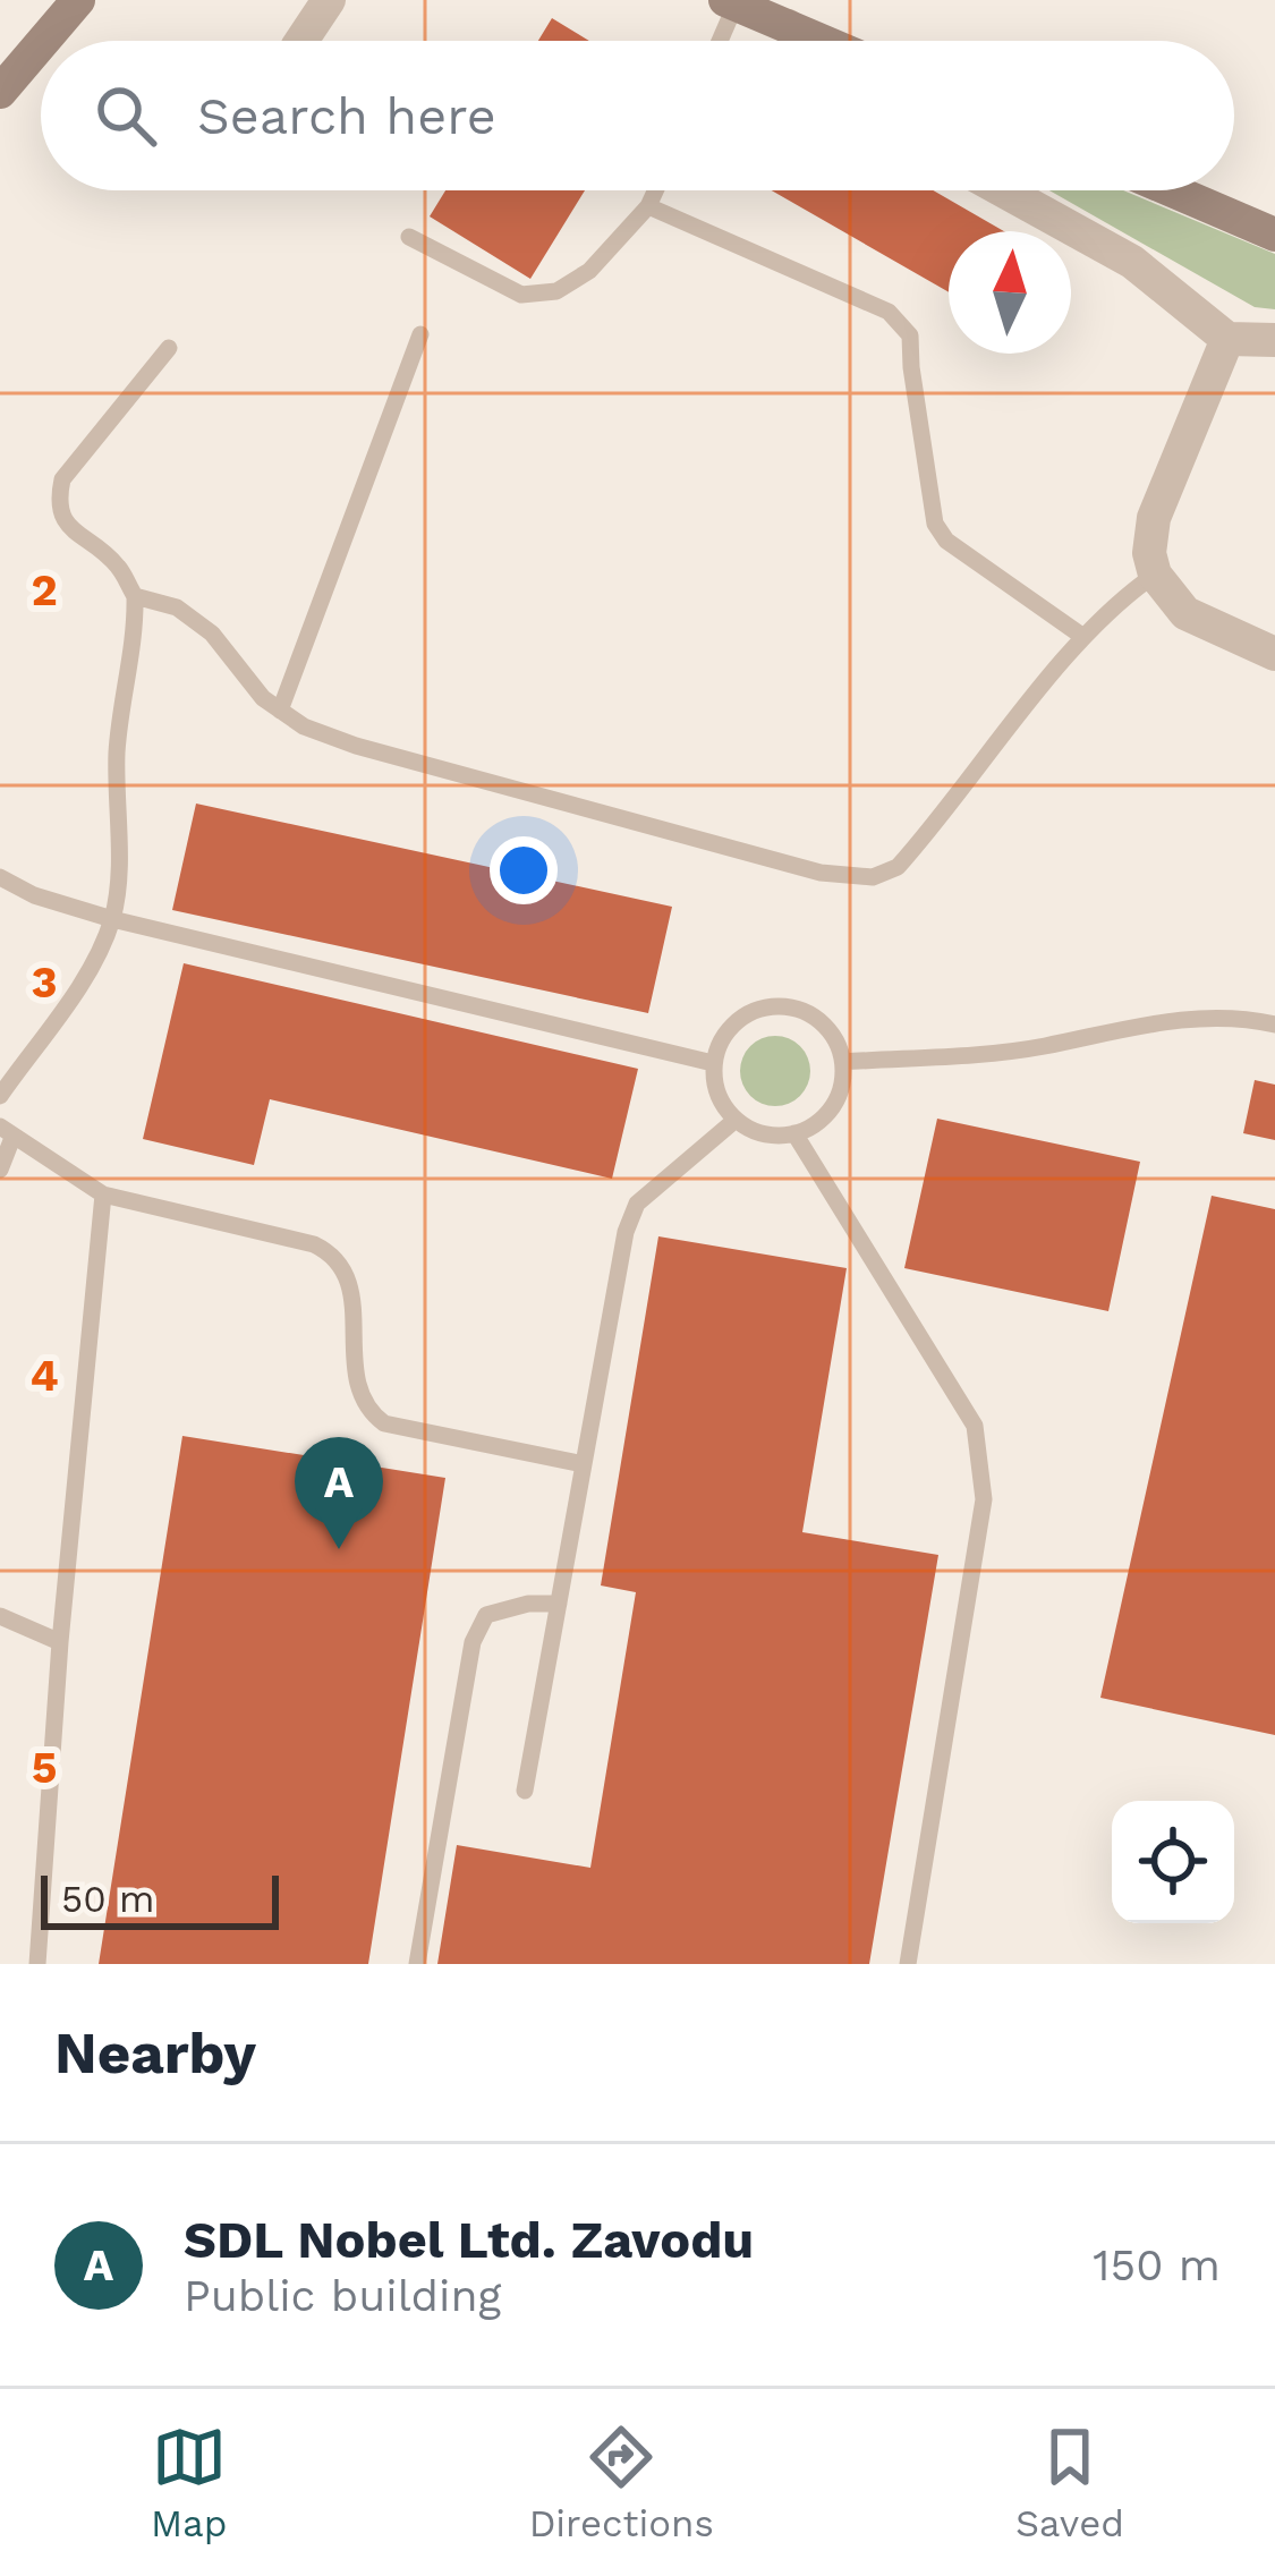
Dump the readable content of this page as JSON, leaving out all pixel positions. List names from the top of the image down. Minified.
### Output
{"scale_bar":"50 m","north":"top","page":{"search":"Search here","pins":"A","scale":"50 m","heading":"Nearby","list":[{"mark":"A","name":"SDL Nobel Ltd. Zavodu","note":"Public building","value":"150 m"}],"nav":["Map","Directions","Saved"]},"grid":{"rows":["2","3","4","5"]}}
